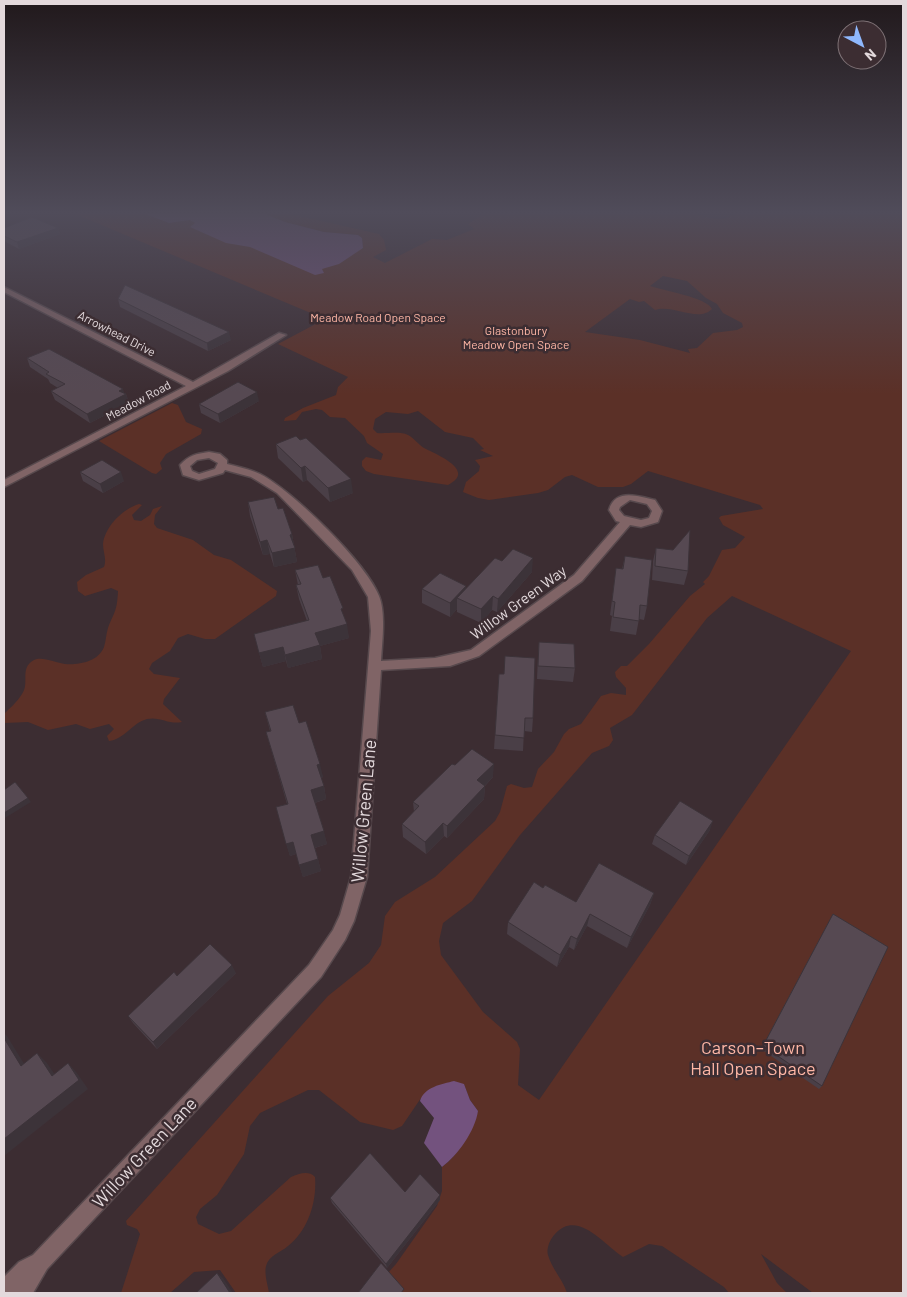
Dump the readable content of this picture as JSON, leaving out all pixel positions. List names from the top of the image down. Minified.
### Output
{"streets":{"street":["Arrowhead Drive","Meadow Road","Willow Green Way","Willow Green Lane"]},"crossings":[["Arrowhead Drive","Meadow Road"],["Willow Green Way","Willow Green Lane"]],"parks":["Meadow Road Open Space","Glastonbury Meadow Open Space","Carson–Town Hall Open Space"],"north":"bottom right"}
